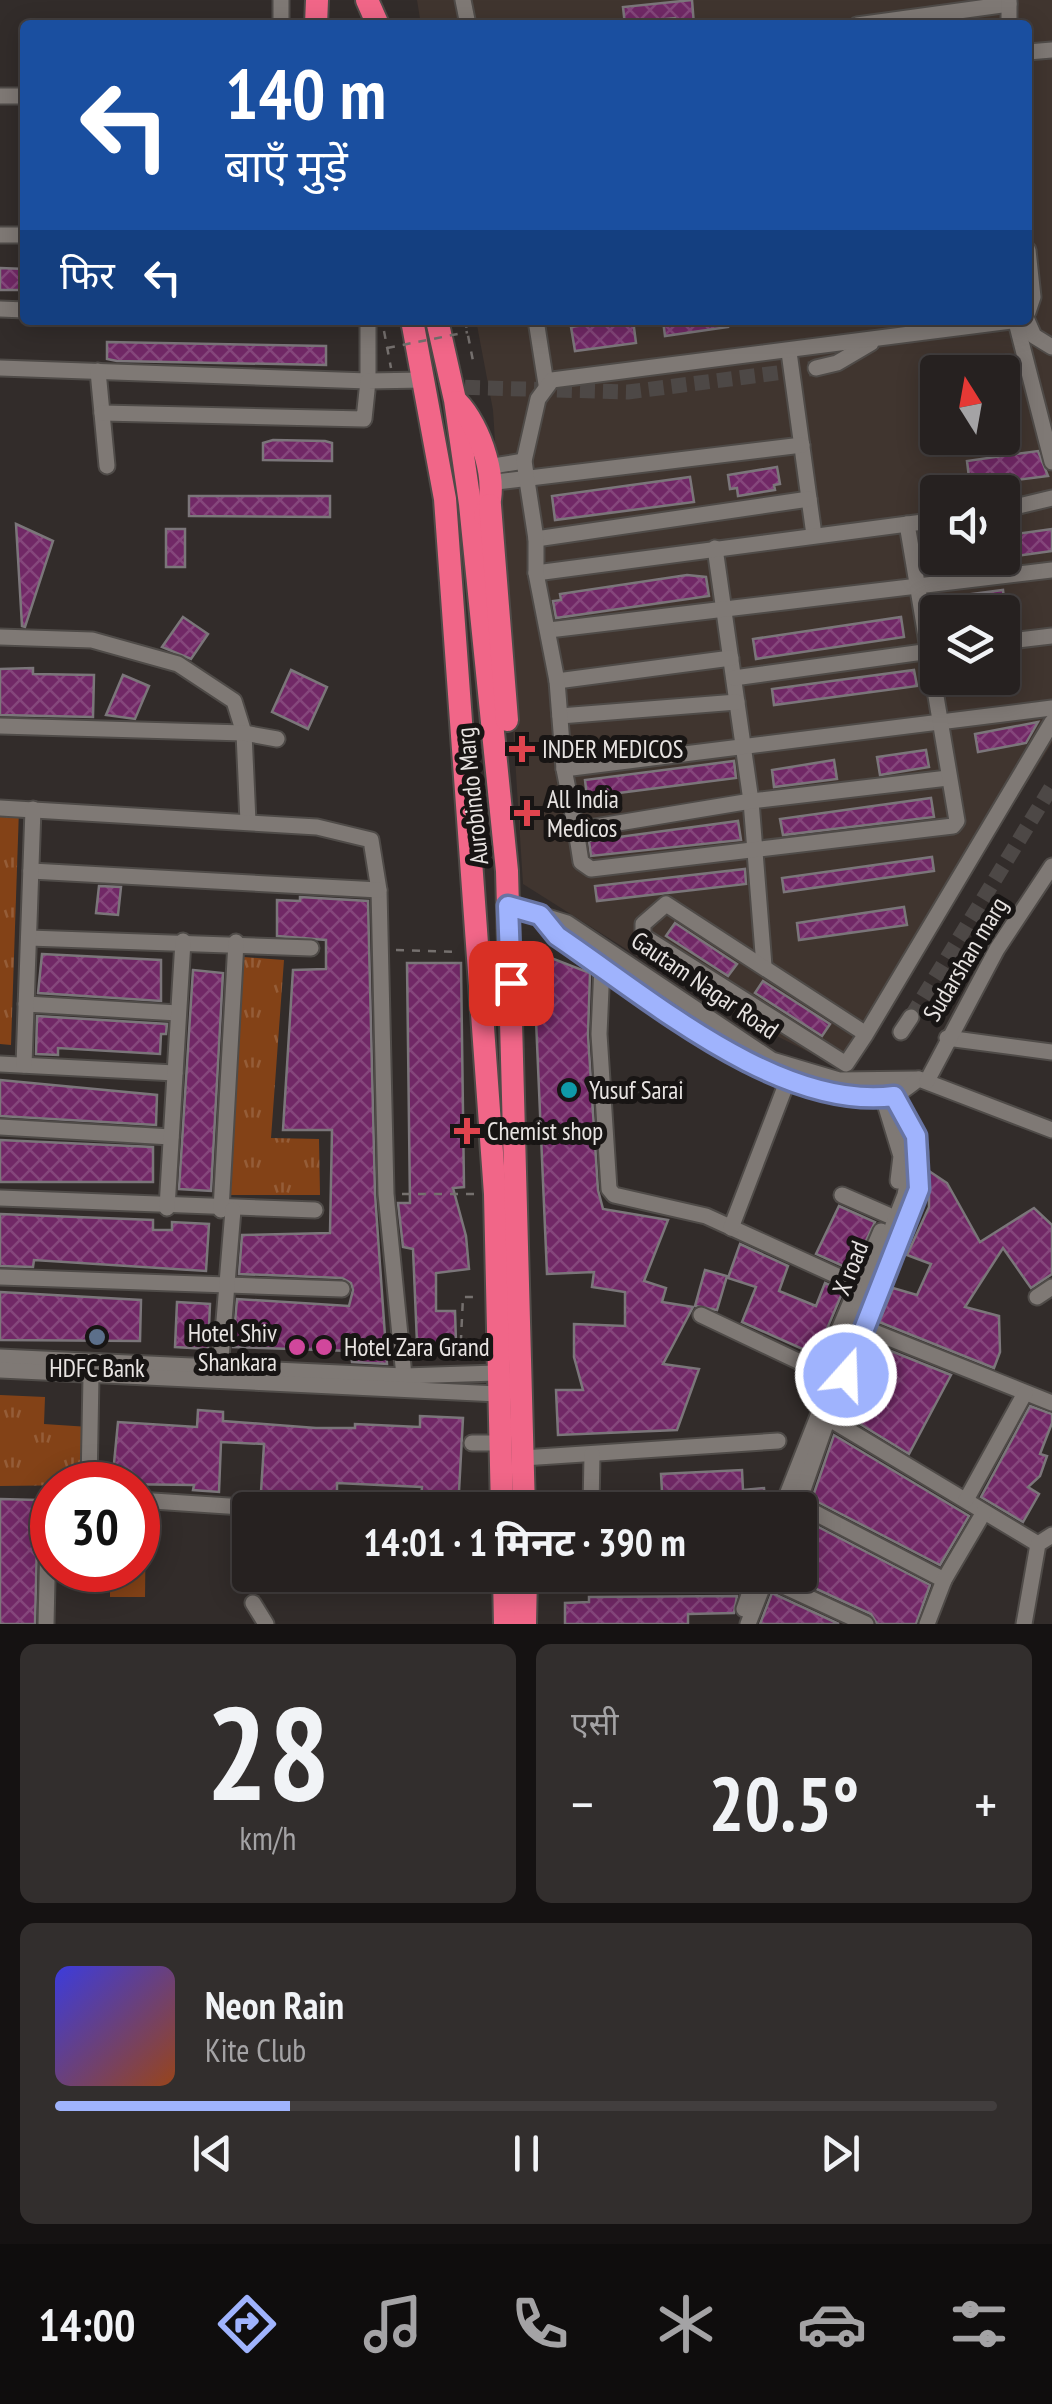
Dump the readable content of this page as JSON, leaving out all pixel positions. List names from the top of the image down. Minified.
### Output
{"streets":{"highway":["Aurobindo Marg"],"street":["Sudarshan marg","Gautam Nagar Road","X road"]},"crossings":[["Aurobindo Marg","Gautam Nagar Road"],["Sudarshan marg","Gautam Nagar Road"]],"places":{"health":["INDER MEDICOS","All India Medicos","Chemist shop"],"other":["Yusuf Sarai","HDFC Bank","Hotel Shiv Shankara","Hotel Zara Grand"]},"north":"top","page":{"turn":["140 m","बाएँ मुड़ें"],"then":"फिर","limit":"30","trip":"14:01 · 1 मिनट · 390 m","tile":[["28","km/h"],"एसी"],"heat":["−","20.5°","+"],"song":["Neon Rain","Kite Club"],"tabs":"14:00"}}
